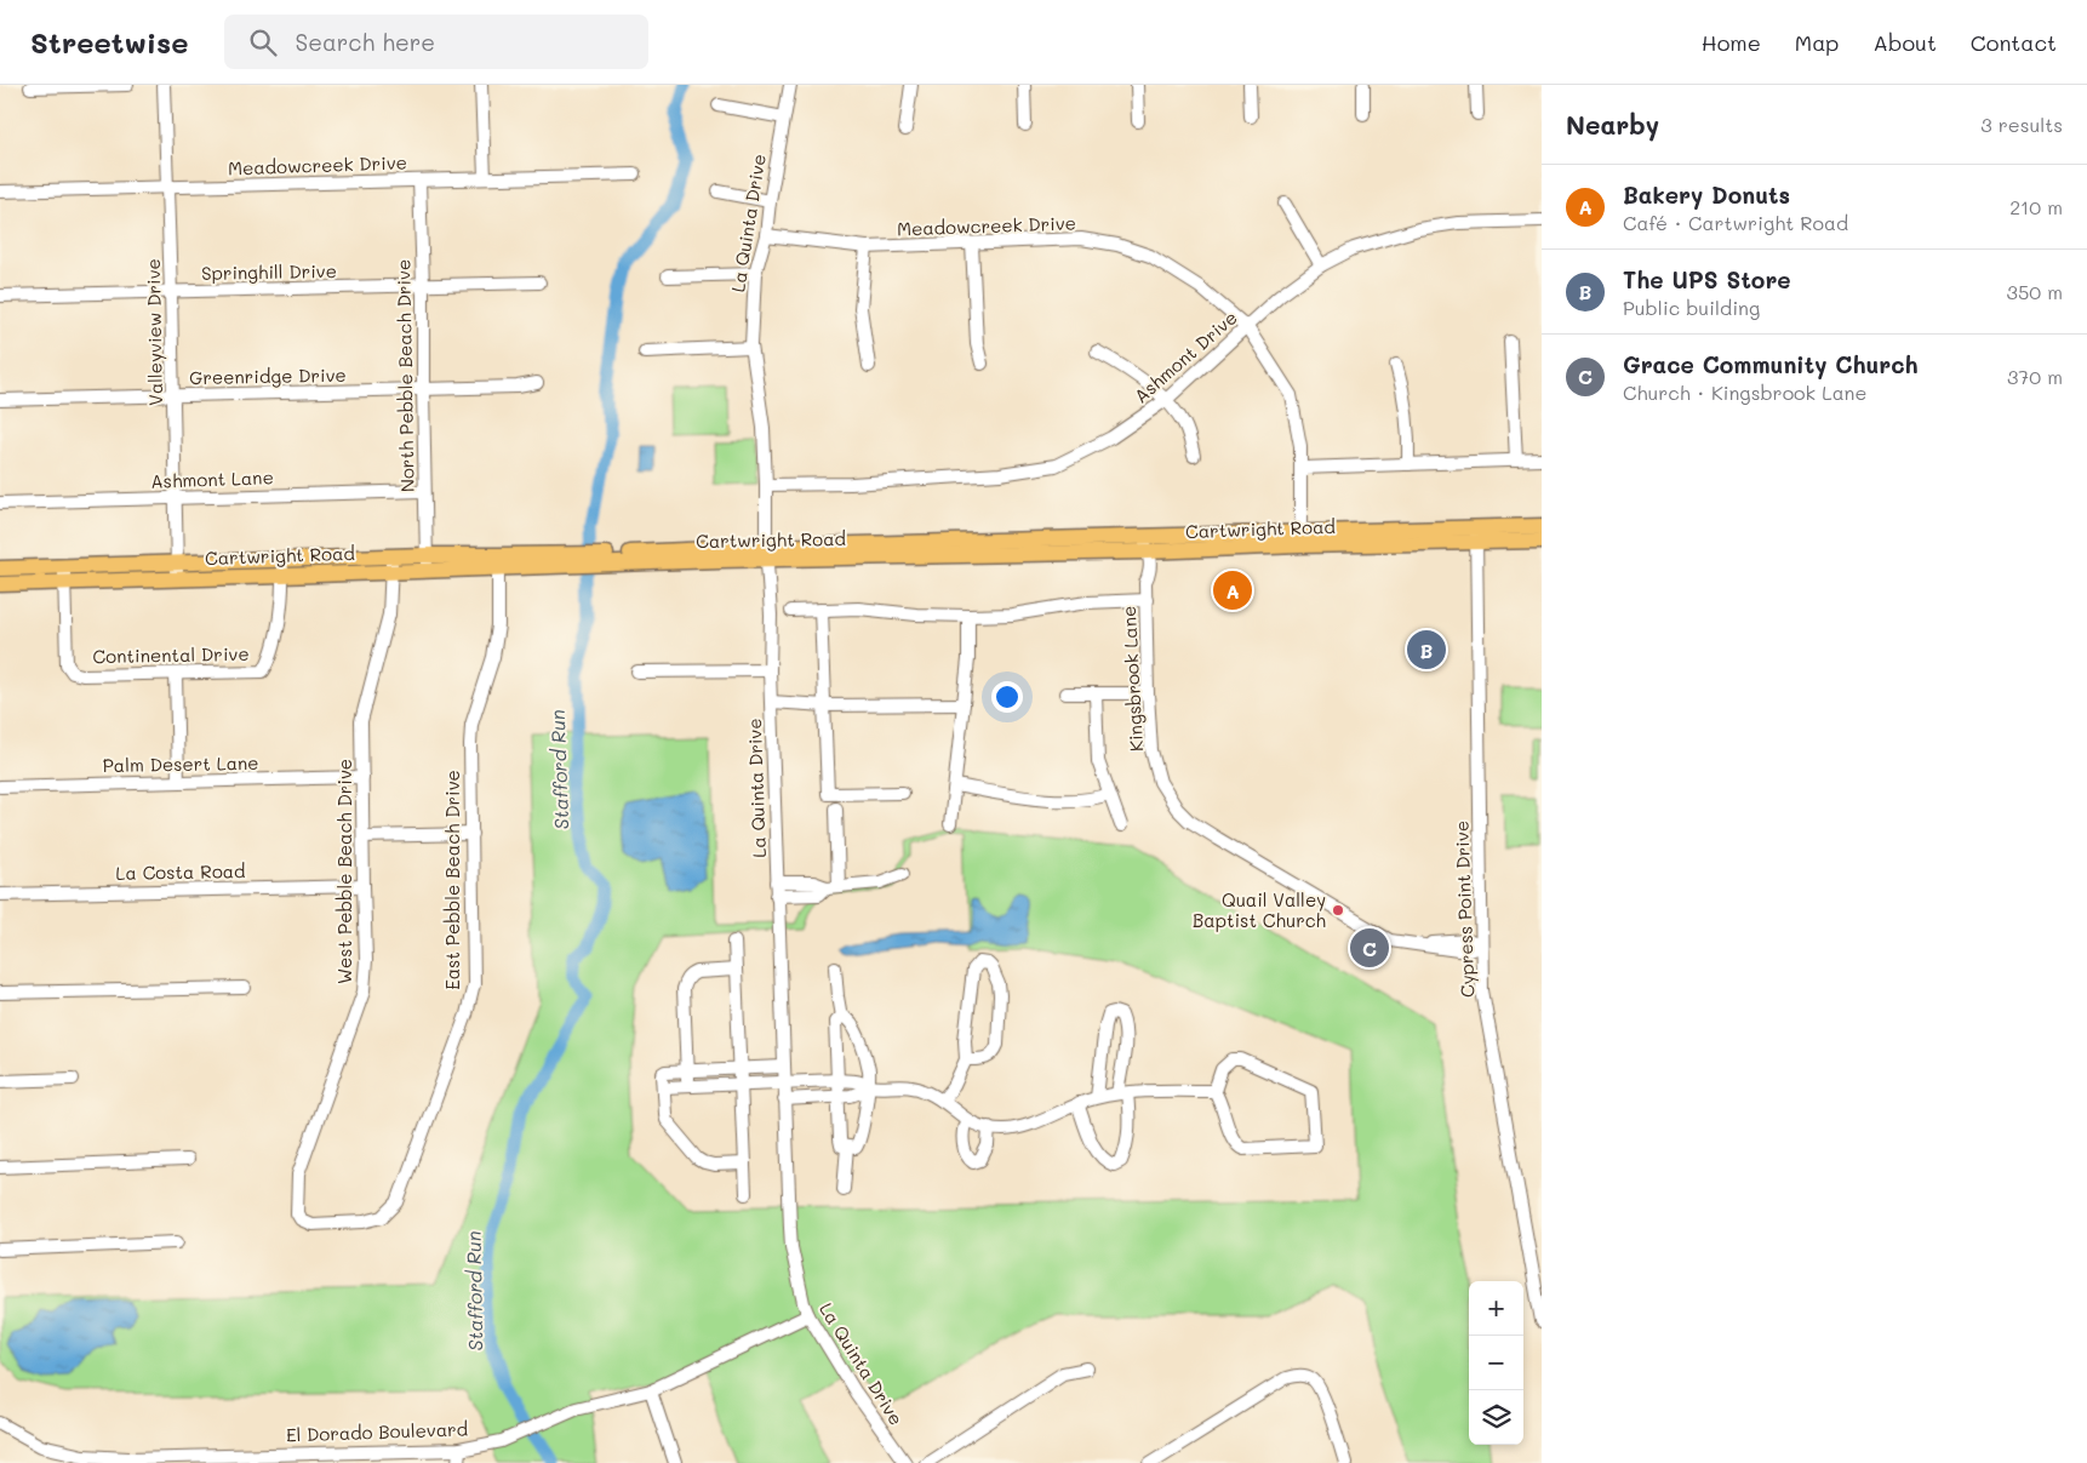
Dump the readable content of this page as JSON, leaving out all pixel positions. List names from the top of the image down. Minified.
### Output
{"streets":{"main road":["Cartwright Road"],"street":["Meadowcreek Drive","La Quinta Drive","Springhill Drive","Valleyview Drive","Ashmont Drive","Greenridge Drive","North Pebble Beach Drive","Ashmont Lane","Continental Drive","Kingsbrook Lane","Palm Desert Lane","La Costa Road","West Pebble Beach Drive","East Pebble Beach Drive","Cypress Point Drive","El Dorado Boulevard"]},"crossings":[["Meadowcreek Drive","La Quinta Drive"],["Meadowcreek Drive","Valleyview Drive"],["Meadowcreek Drive","Ashmont Drive"],["Meadowcreek Drive","North Pebble Beach Drive"],["Meadowcreek Drive","Cartwright Road"],["La Quinta Drive","Ashmont Drive"],["La Quinta Drive","Cartwright Road"],["La Quinta Drive","El Dorado Boulevard"],["Springhill Drive","Valleyview Drive"],["Springhill Drive","North Pebble Beach Drive"],["Valleyview Drive","Greenridge Drive"],["Valleyview Drive","Ashmont Lane"],["Valleyview Drive","Cartwright Road"],["Greenridge Drive","North Pebble Beach Drive"],["North Pebble Beach Drive","Ashmont Lane"],["North Pebble Beach Drive","Cartwright Road"],["Cartwright Road","Continental Drive"],["Cartwright Road","Kingsbrook Lane"],["Cartwright Road","West Pebble Beach Drive"],["Cartwright Road","East Pebble Beach Drive"],["Cartwright Road","Cypress Point Drive"],["Kingsbrook Lane","Cypress Point Drive"],["Palm Desert Lane","West Pebble Beach Drive"],["La Costa Road","West Pebble Beach Drive"],["West Pebble Beach Drive","East Pebble Beach Drive"]],"water":["Stafford Run"],"places":["Quail Valley Baptist Church"],"page":{"header":"Streetwise","search":"Search here","nav":["Home","Map","About","Contact"],"heading":["Nearby","3 results"],"list":[{"mark":"A","name":"Bakery Donuts","note":"Café · Cartwright Road","value":"210 m"},{"mark":"B","name":"The UPS Store","note":"Public building","value":"350 m"},{"mark":"C","name":"Grace Community Church","note":"Church · Kingsbrook Lane","value":"370 m"}],"pins":["A","B","C"],"map_buttons":["+","−"]}}
